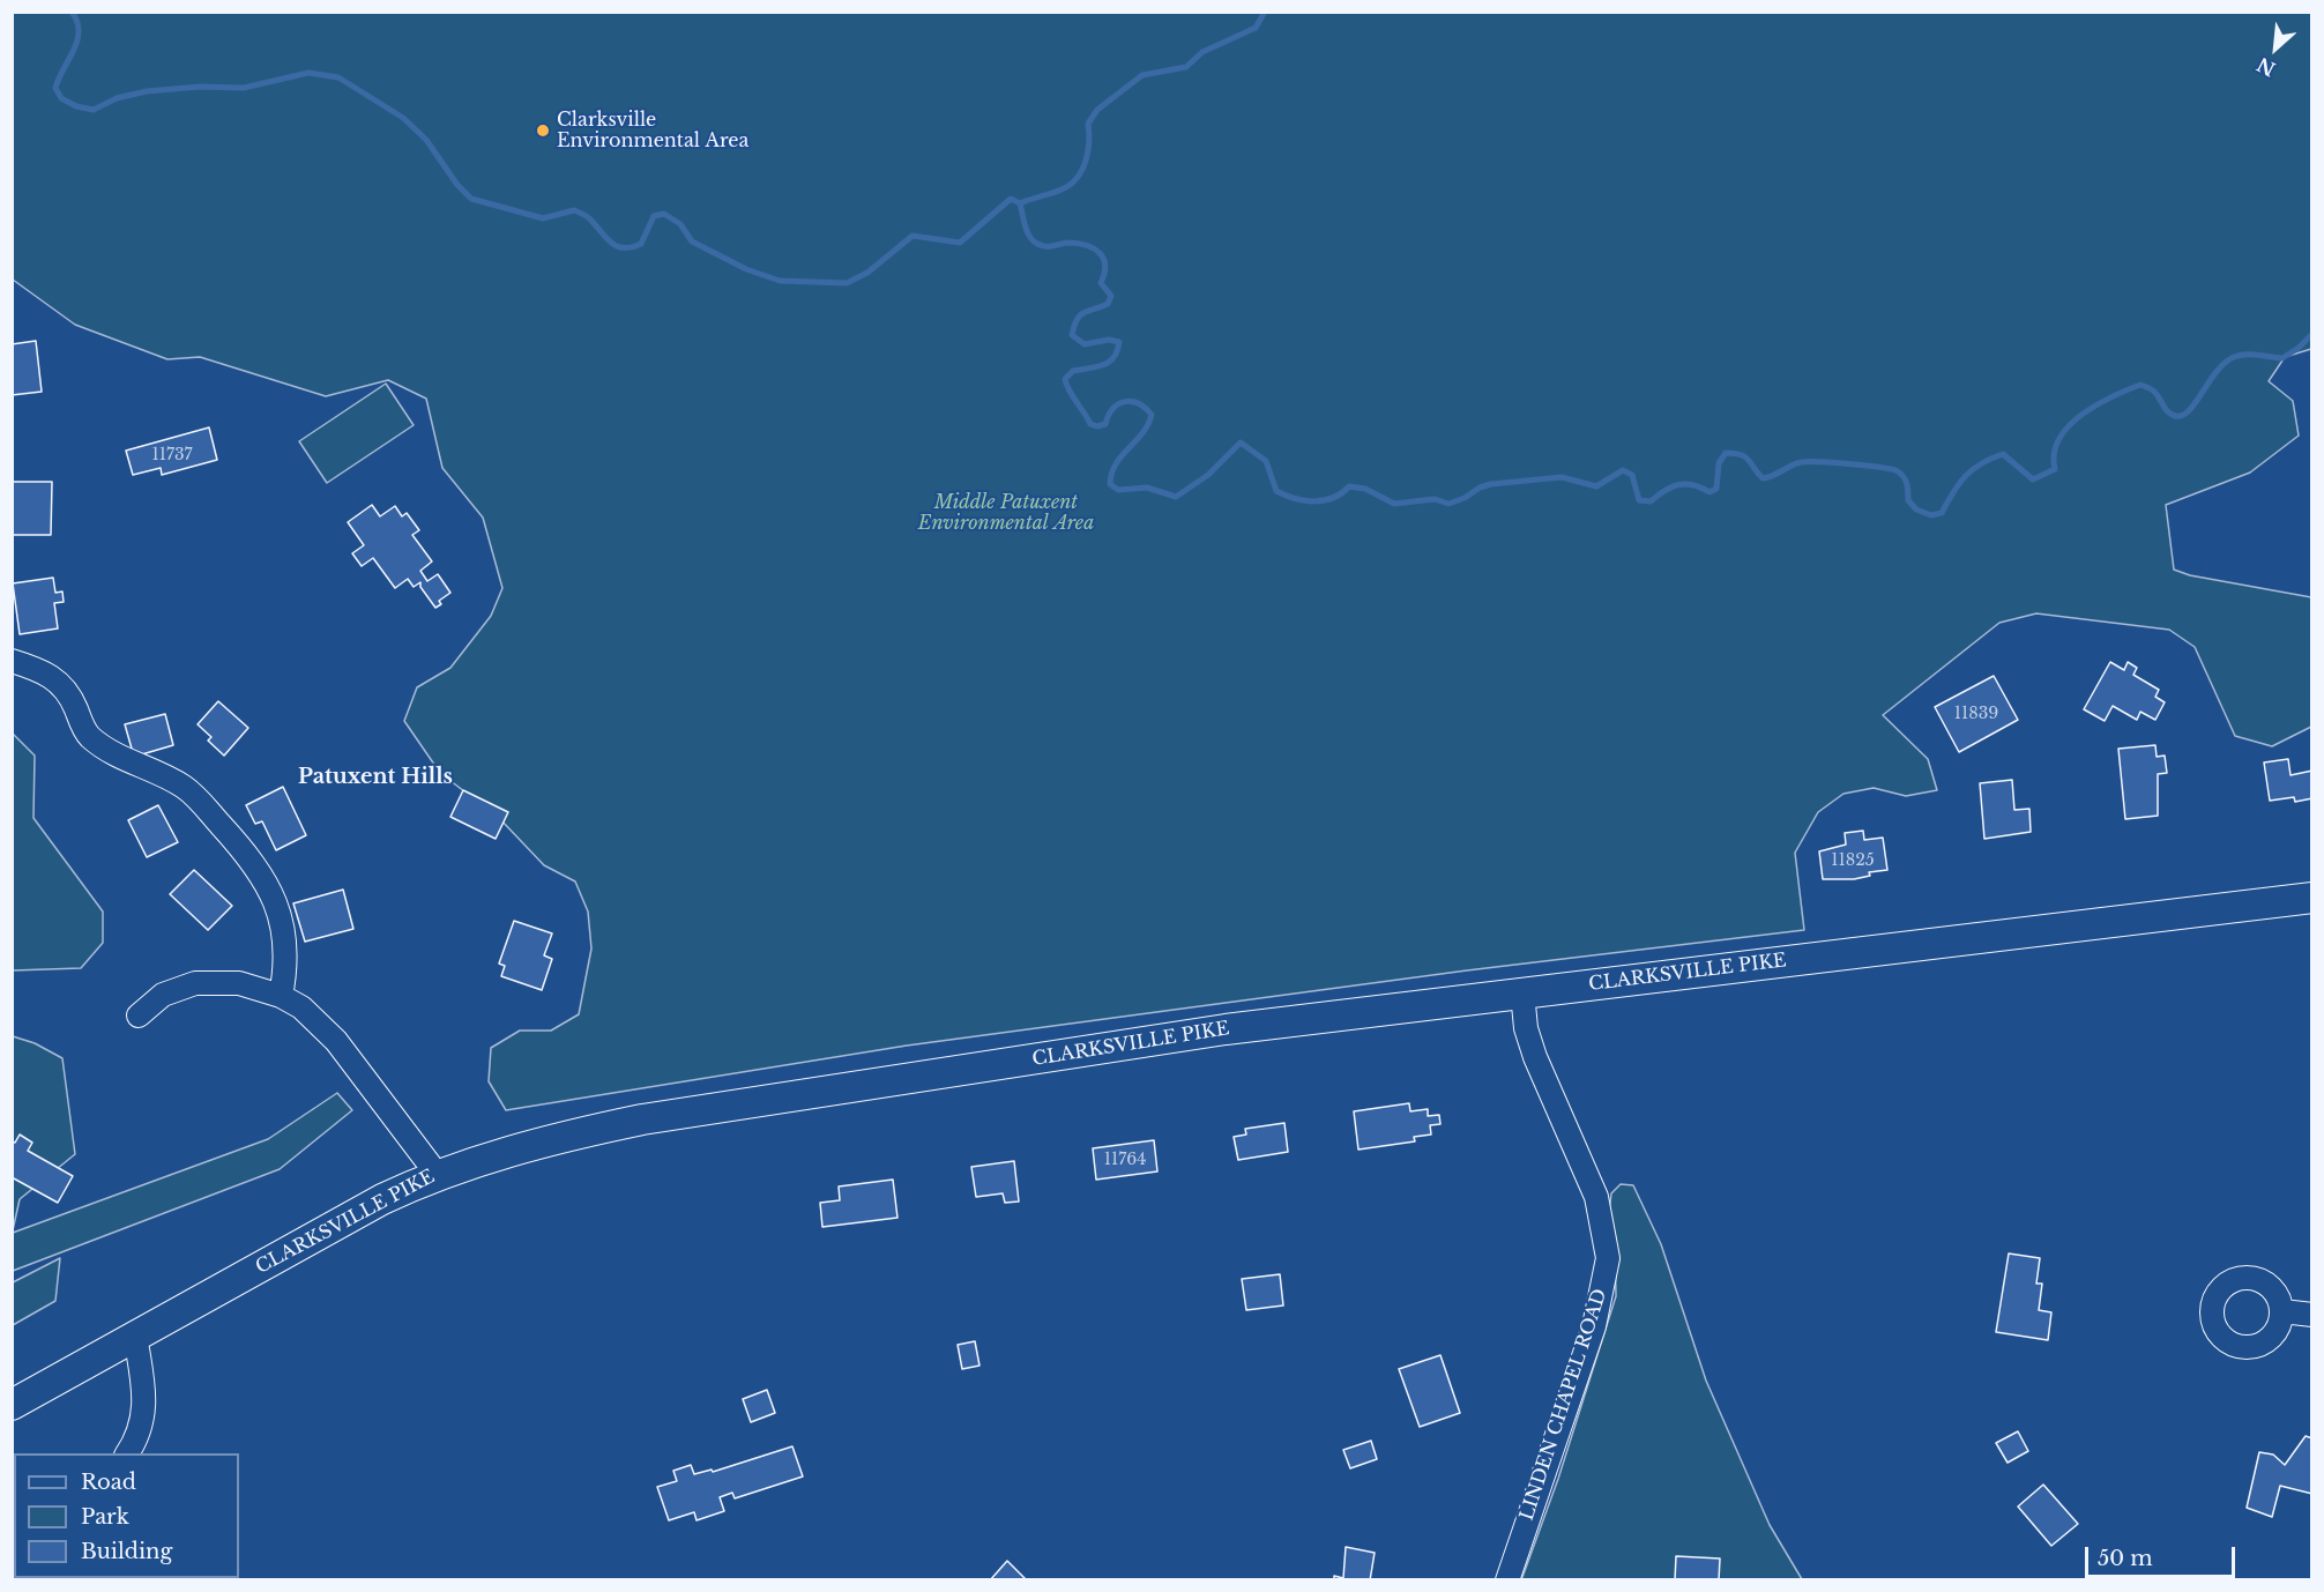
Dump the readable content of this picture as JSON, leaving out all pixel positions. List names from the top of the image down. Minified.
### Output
{"streets":{"main road":["CLARKSVILLE PIKE"],"street":["LINDEN CHAPEL ROAD"]},"crossings":[["CLARKSVILLE PIKE","LINDEN CHAPEL ROAD"]],"districts":["Patuxent Hills"],"parks":["Middle Patuxent Environmental Area"],"places":["Clarksville Environmental Area"],"house_numbers":["11737","11839","11825","11764"],"legend":["Road","Park","Building"],"scale_bar":"50 m","north":"bottom left"}
